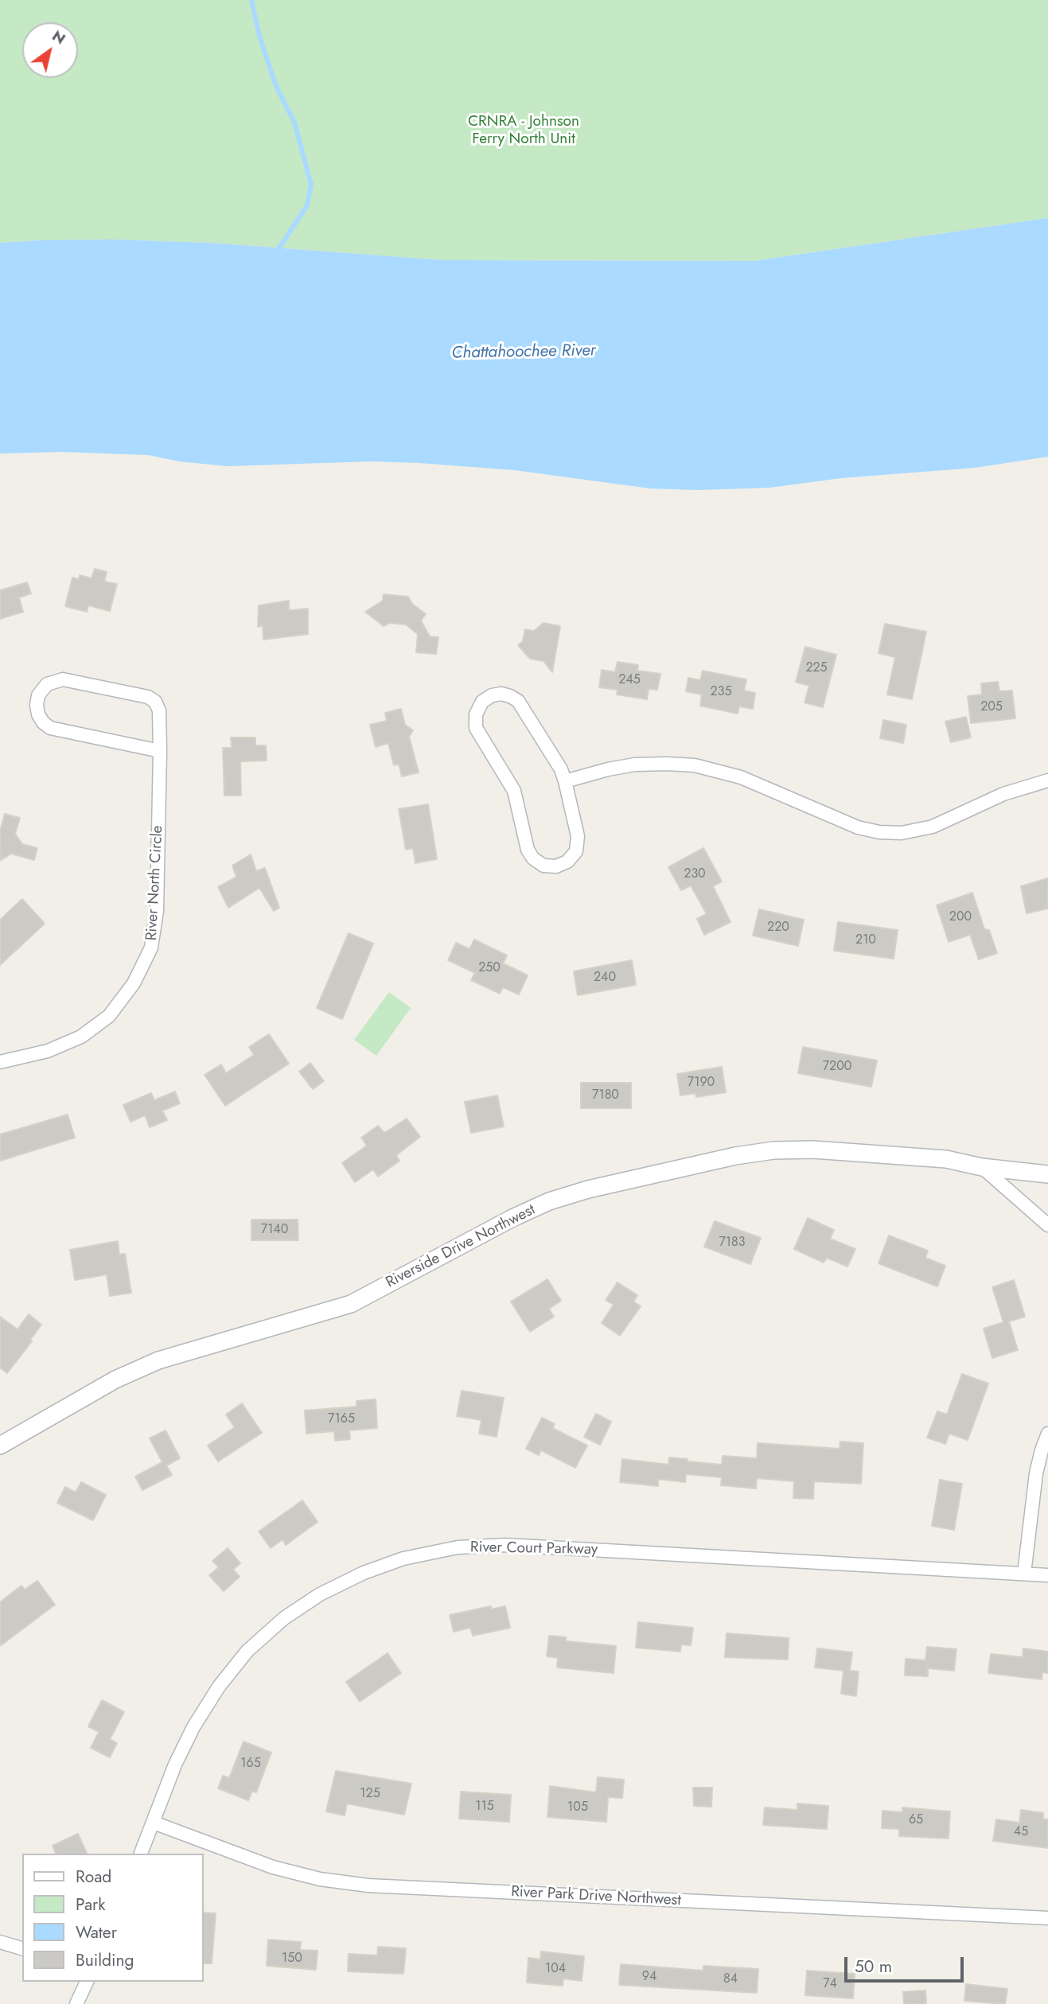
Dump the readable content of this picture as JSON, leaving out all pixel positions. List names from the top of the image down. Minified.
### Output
{"streets":{"street":["River North Circle","Riverside Drive Northwest","River Court Parkway","River Park Drive Northwest"]},"crossings":[["River Court Parkway","River Park Drive Northwest"]],"water":["Chattahoochee River"],"parks":["CRNRA - Johnson Ferry North Unit"],"house_numbers":["225","245","235","205","230","200","220","210","250","240","7200","7190","7180","7140","7183","7165","165","125","115","105","65","45","150","104","94","84","74"],"legend":["Road","Park","Water","Building"],"scale_bar":"50 m","north":"top right"}
